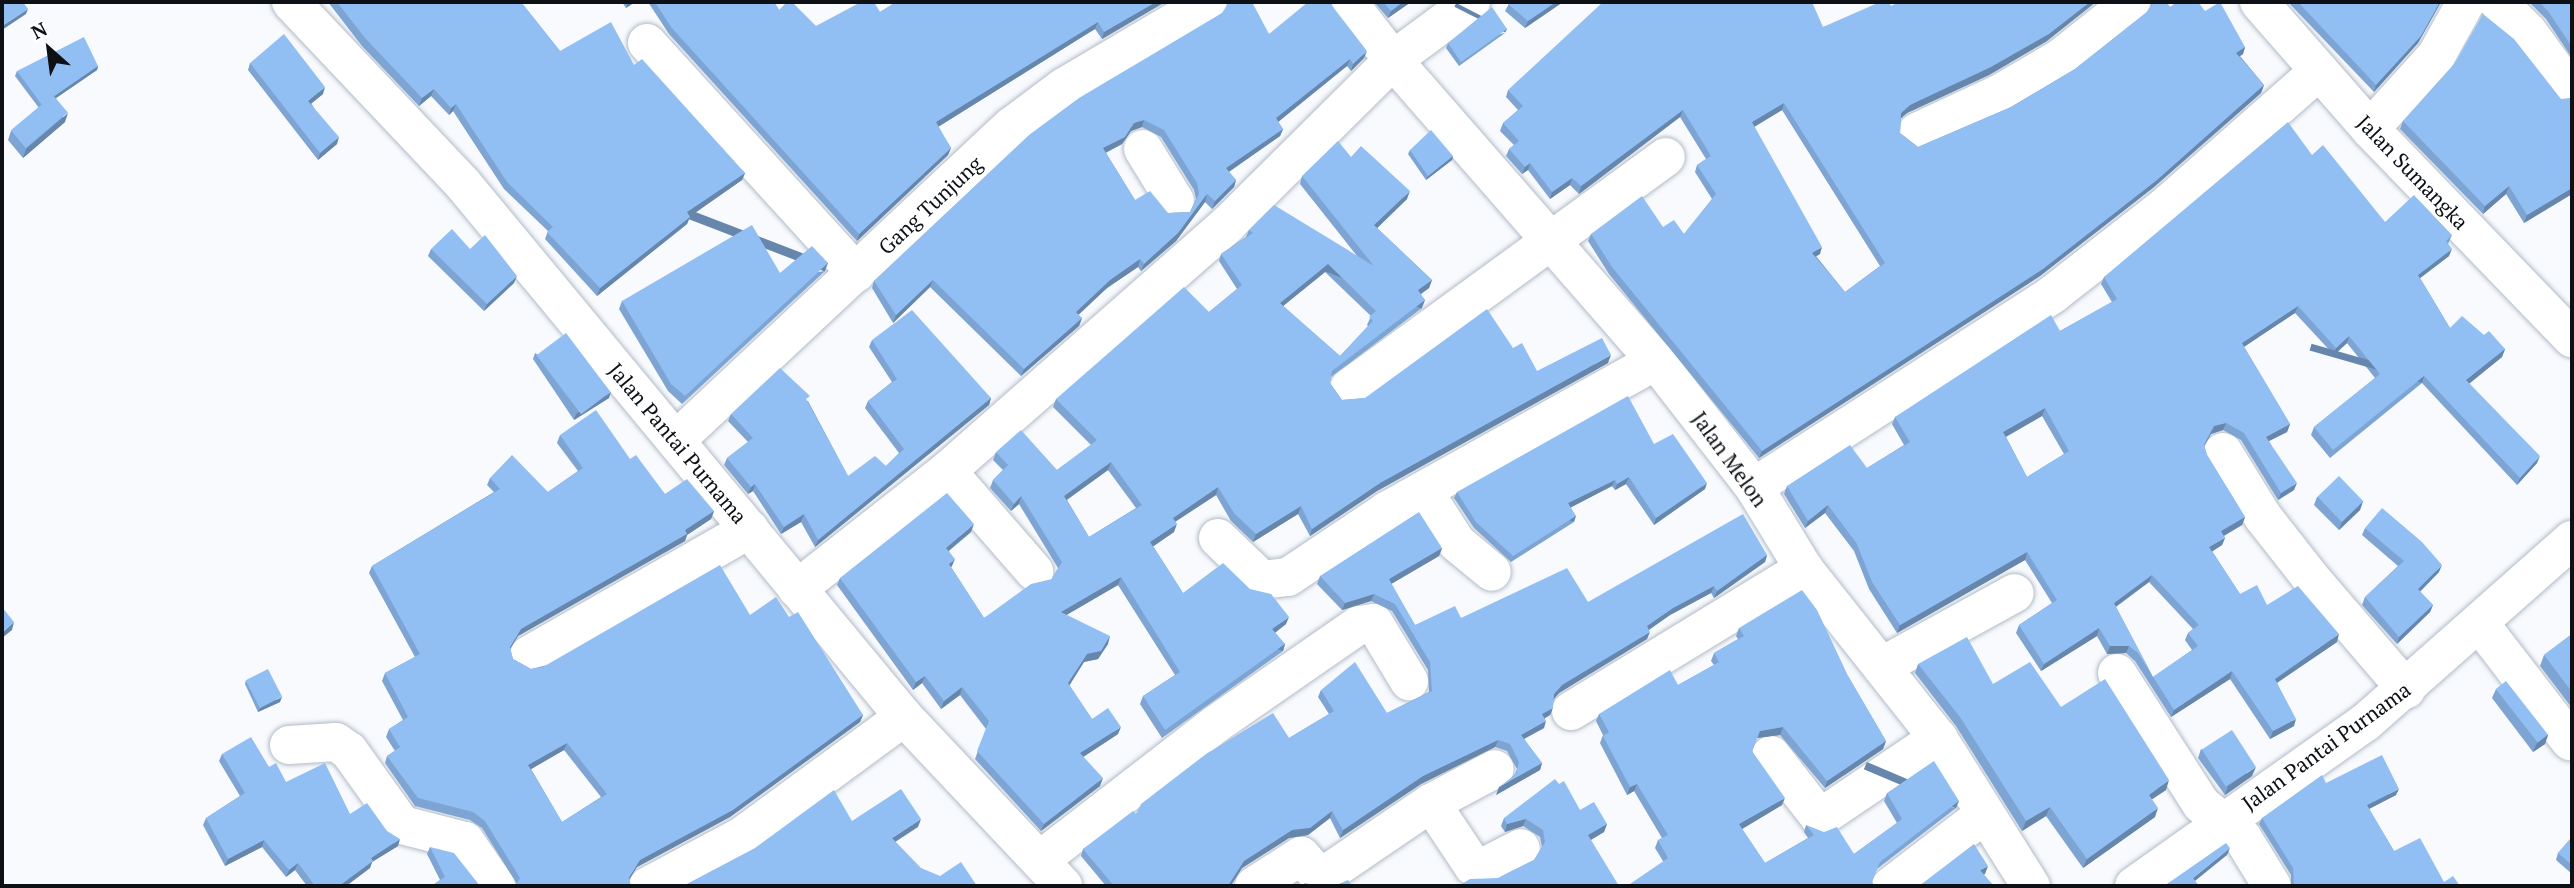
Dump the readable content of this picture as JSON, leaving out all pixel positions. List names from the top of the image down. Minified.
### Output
{"streets":{"street":["Jalan Sumangka","Gang Tunjung","Jalan Pantai Purnama","Jalan Melon"]},"crossings":[["Gang Tunjung","Jalan Pantai Purnama"]],"north":"top left"}
